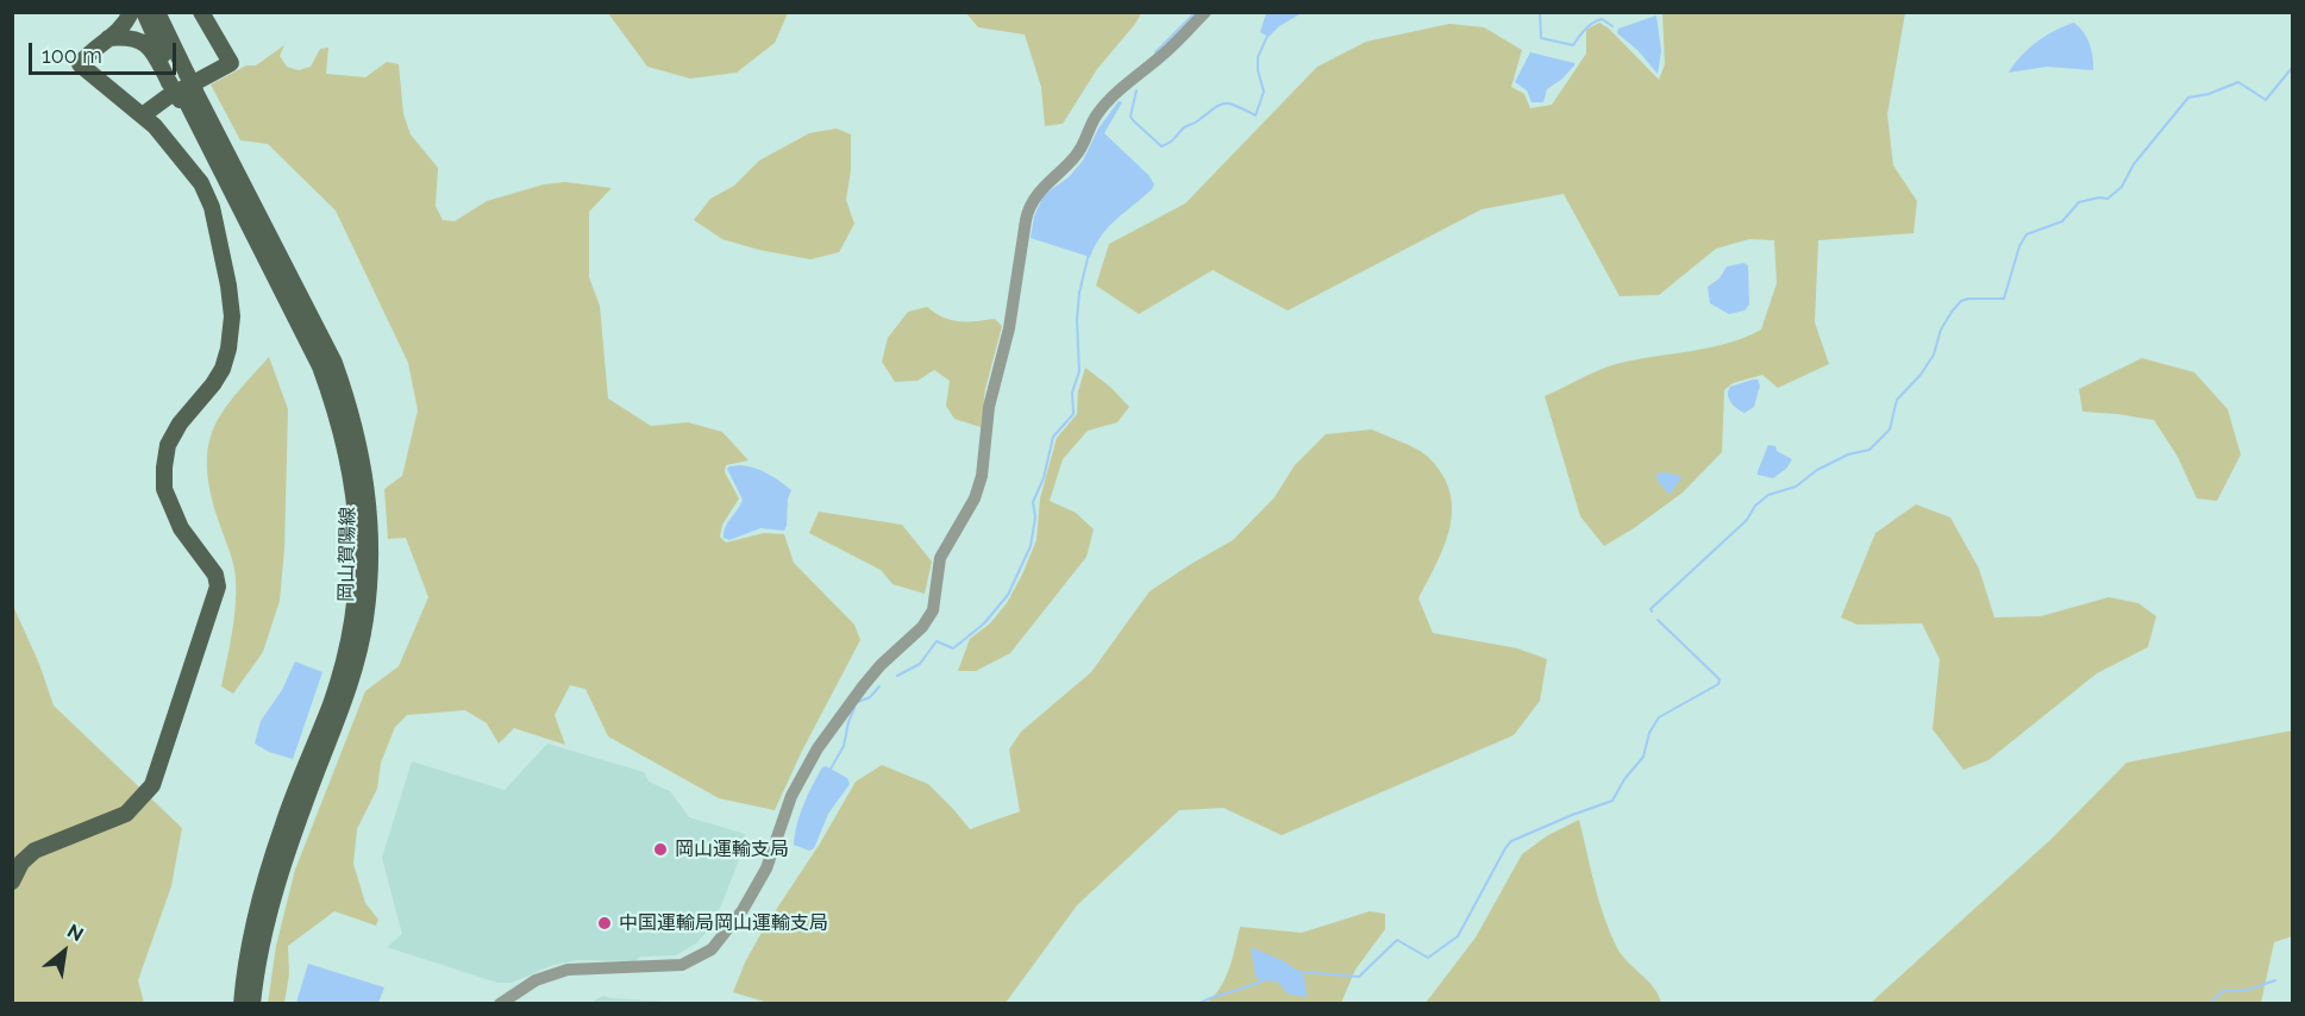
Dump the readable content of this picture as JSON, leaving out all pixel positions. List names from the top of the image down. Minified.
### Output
{"streets":{"main road":["岡山賀陽線"]},"places":["岡山運輸支局","中国運輸局岡山運輸支局"],"scale_bar":"100 m","north":"top right"}
